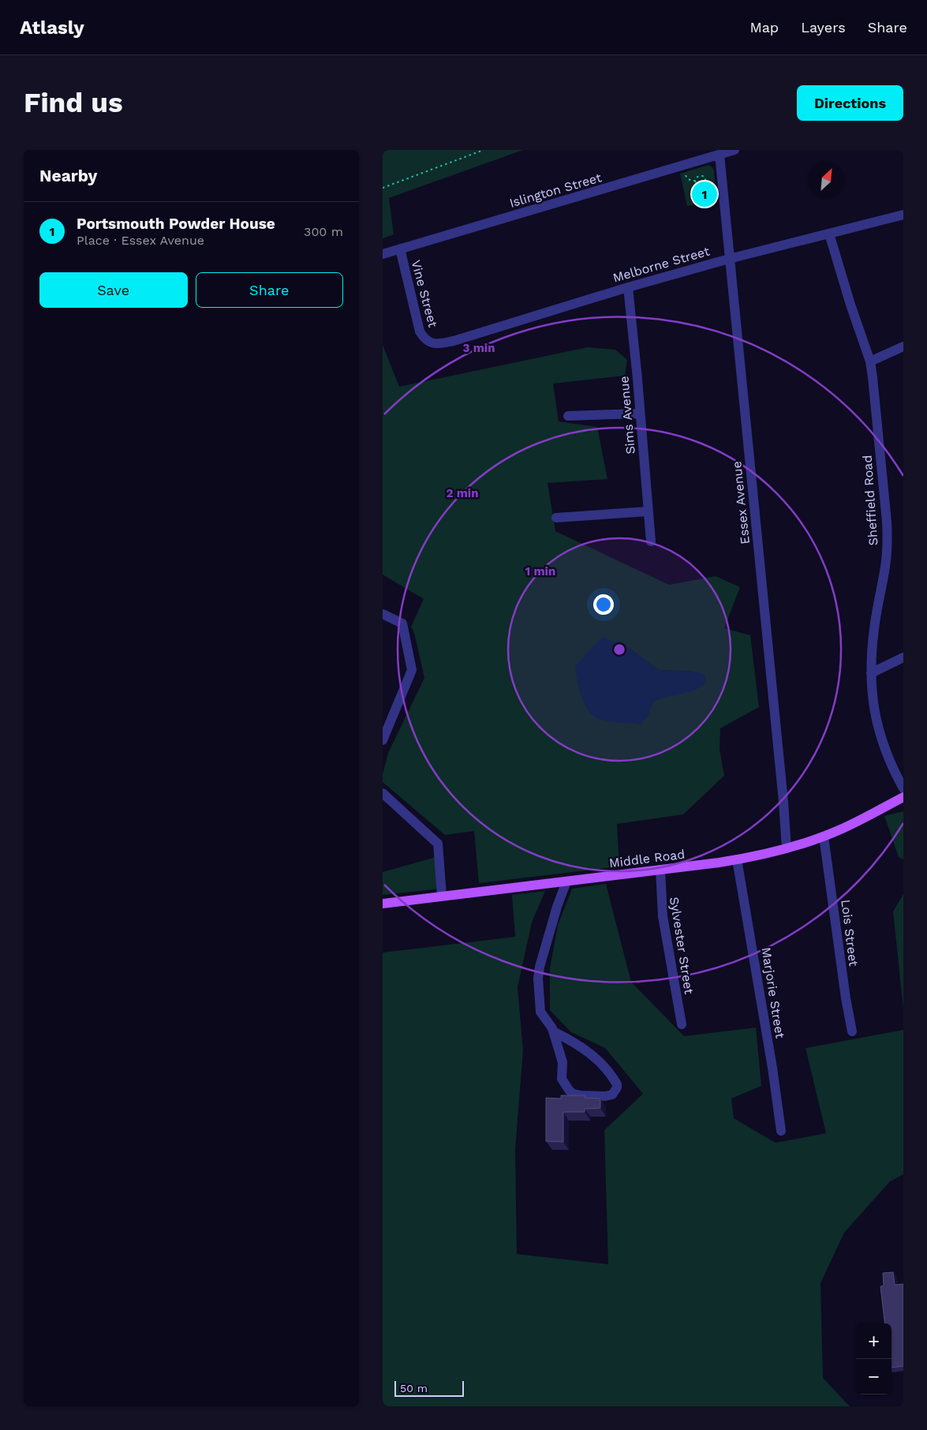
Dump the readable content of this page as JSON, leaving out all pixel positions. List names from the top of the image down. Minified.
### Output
{"streets":{"main road":["Middle Road"],"street":["Islington Street","Melborne Street","Vine Street","Sims Avenue","Sheffield Road","Essex Avenue","Lois Street","Sylvester Street","Marjorie Street"]},"crossings":[["Islington Street","Vine Street"],["Islington Street","Essex Avenue"],["Melborne Street","Vine Street"],["Melborne Street","Sims Avenue"],["Melborne Street","Sheffield Road"],["Melborne Street","Essex Avenue"],["Essex Avenue","Middle Road"],["Middle Road","Lois Street"],["Middle Road","Sylvester Street"],["Middle Road","Marjorie Street"]],"scale_bar":"50 m","north":"top right","page":{"header":"Atlasly","nav":["Map","Layers","Share"],"buttons":["Directions",["Save","Share"]],"title":"Find us","heading":"Nearby","pins":"1","list":[{"mark":"1","name":"Portsmouth Powder House","note":"Place · Essex Avenue","value":"300 m"}],"map_buttons":["+","−"],"scale":"50 m"},"rings":["3 min","2 min","1 min"]}
